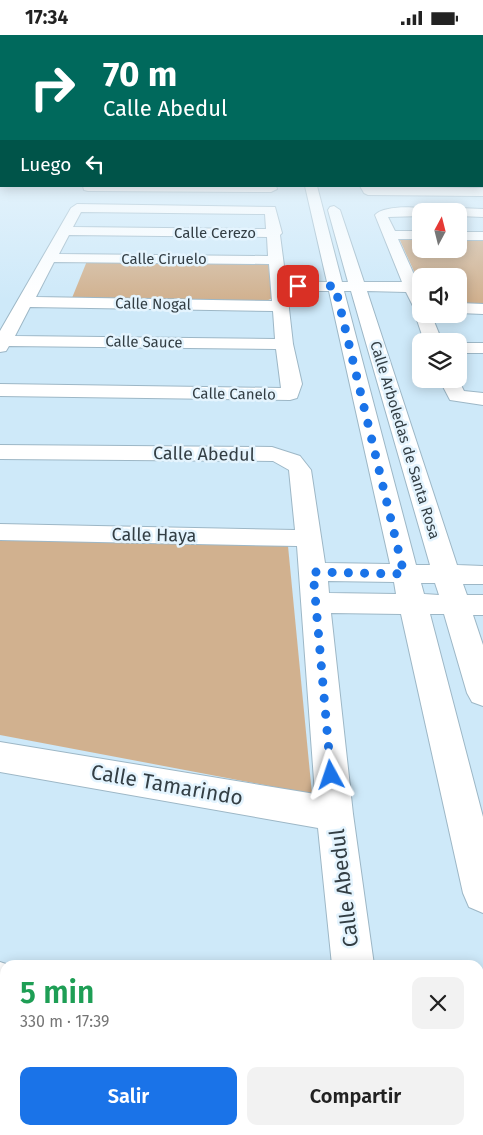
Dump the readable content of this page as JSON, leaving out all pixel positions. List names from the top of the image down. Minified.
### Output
{"streets":{"street":["Calle Cerezo","Calle Ciruelo","Calle Nogal","Calle Sauce","Calle Canelo","Calle Arboledas de Santa Rosa","Calle Abedul","Calle Haya","Calle Tamarindo"]},"crossings":[["Calle Cerezo","Calle Canelo"],["Calle Ciruelo","Calle Canelo"],["Calle Nogal","Calle Canelo"],["Calle Sauce","Calle Canelo"],["Calle Abedul","Calle Haya"],["Calle Abedul","Calle Tamarindo"]],"north":"top","page":{"status":"17:34","turn":["70 m","Calle Abedul"],"then":"Luego","heading":["5 min","330 m · 17:39"],"buttons":["Salir","Compartir"]}}
